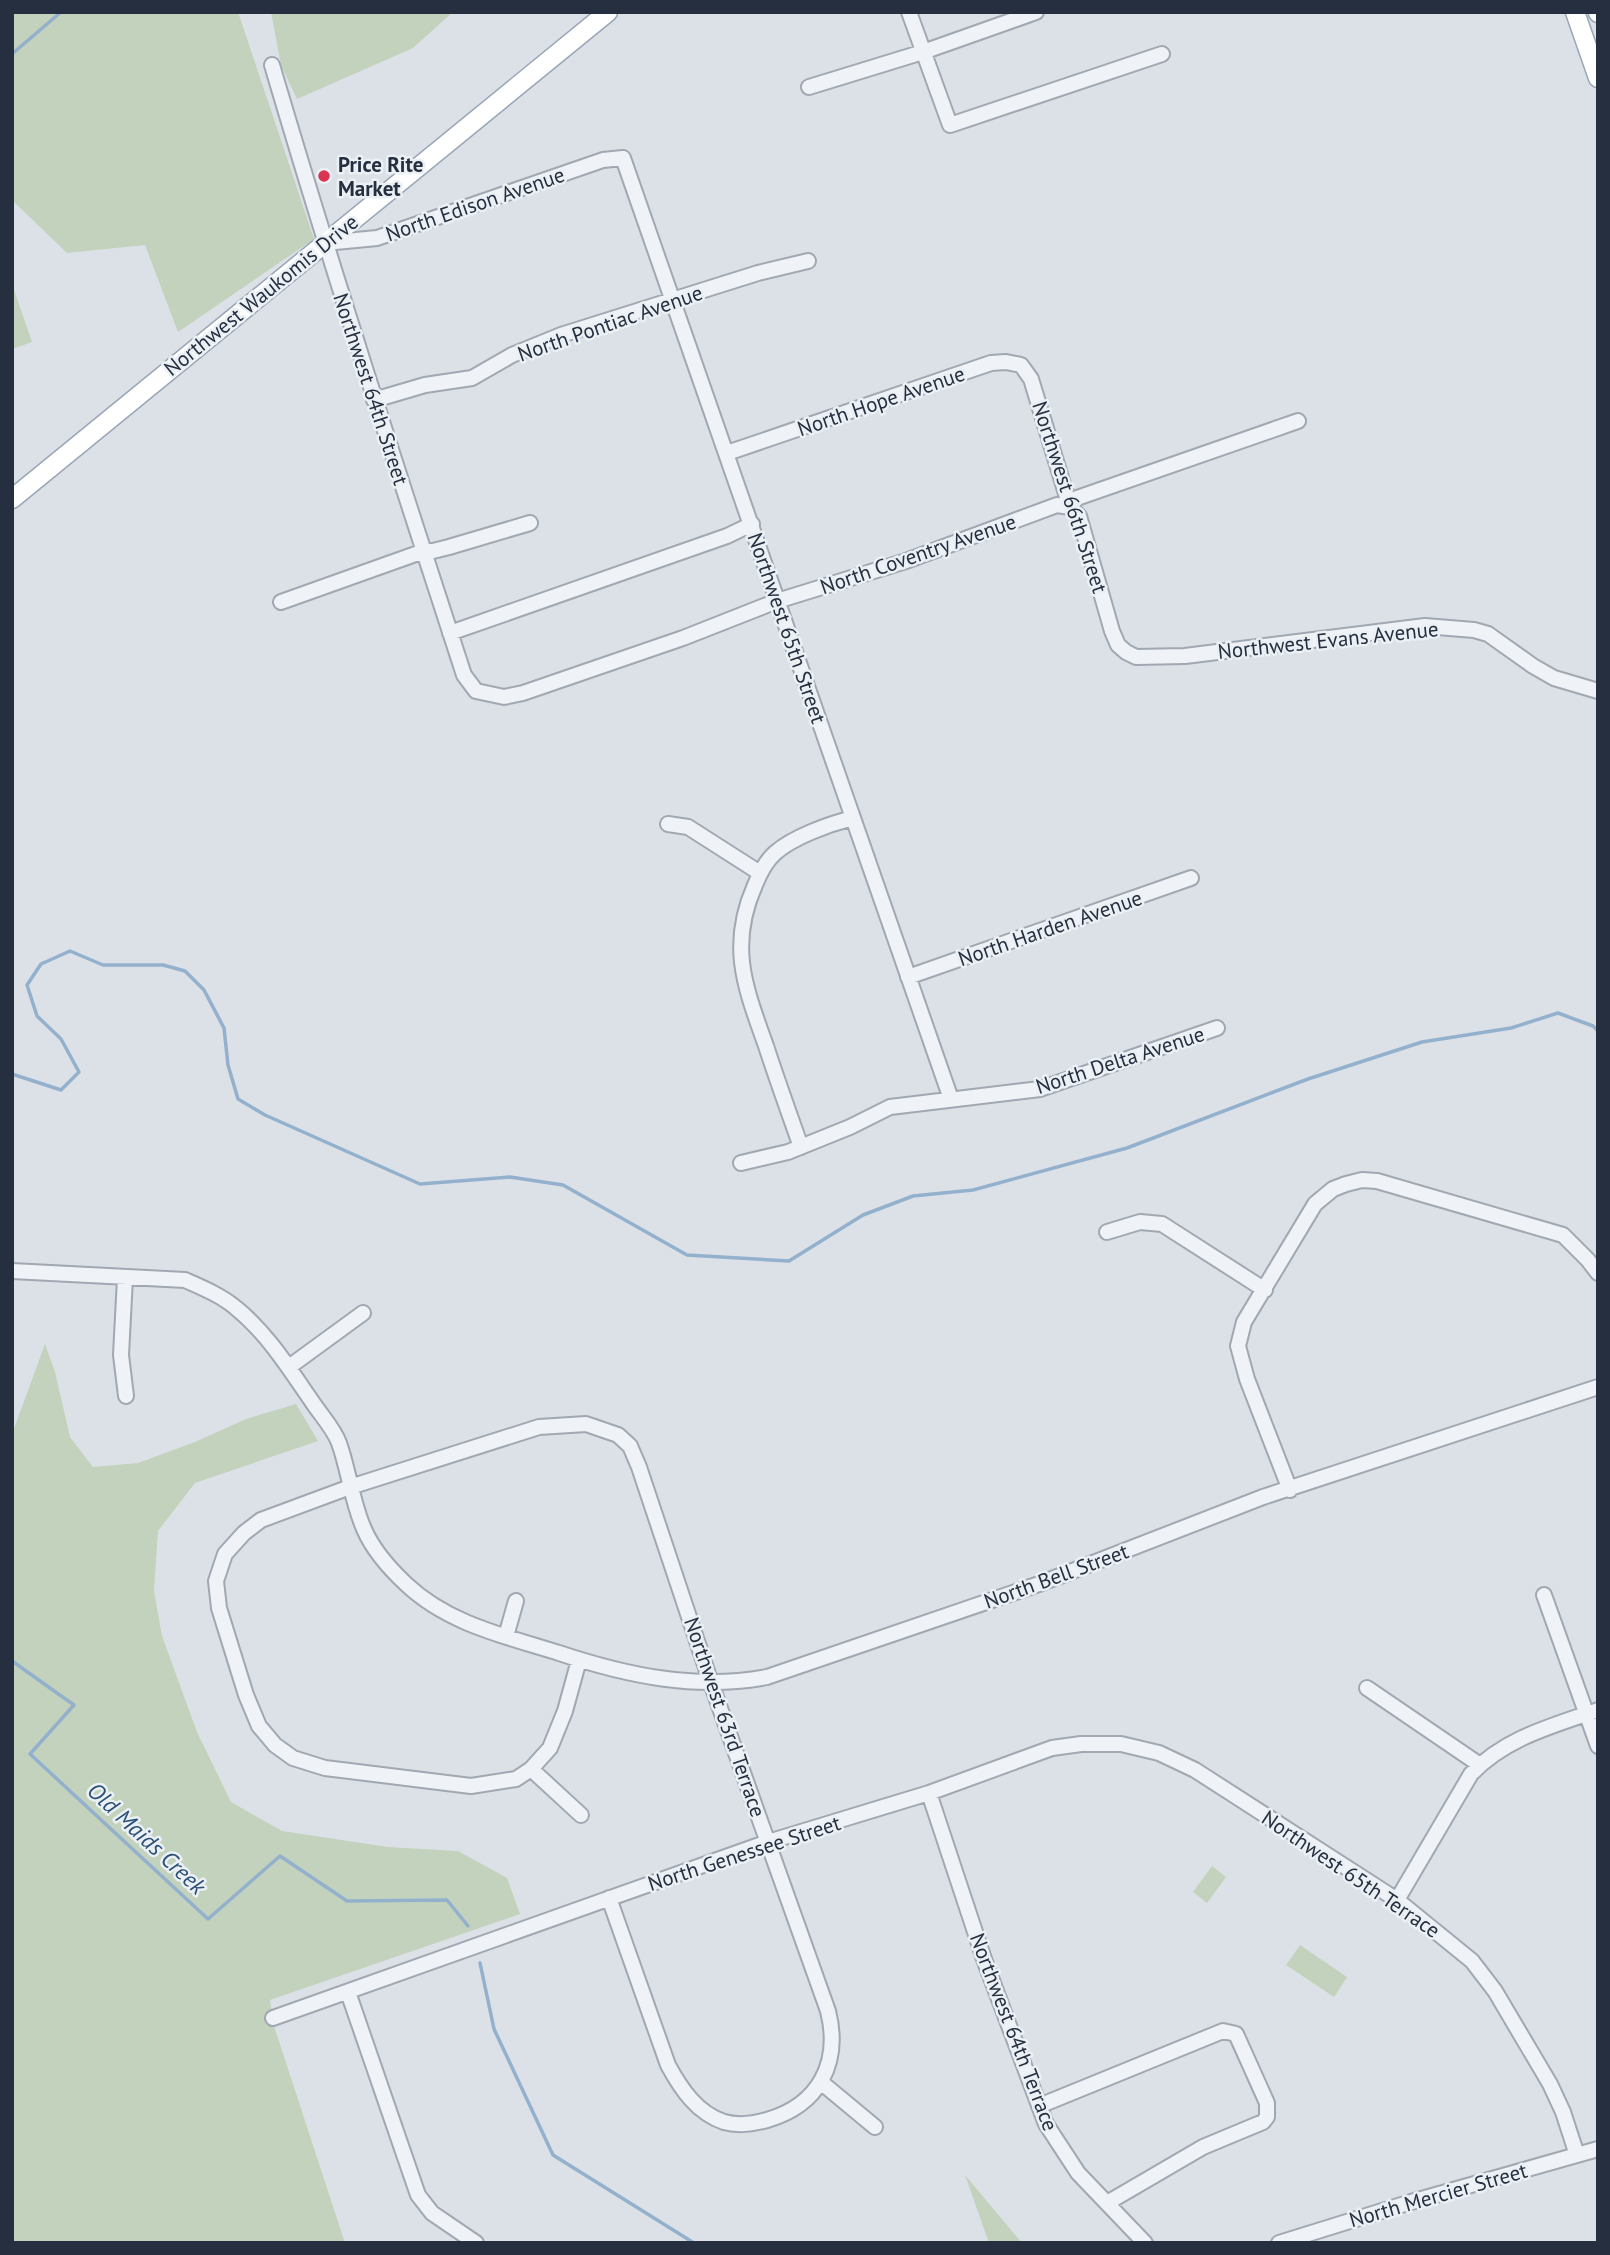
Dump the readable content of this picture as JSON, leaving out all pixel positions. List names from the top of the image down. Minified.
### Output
{"streets":{"main road":["Northwest Waukomis Drive"],"street":["North Edison Avenue","North Pontiac Avenue","Northwest 64th Street","North Hope Avenue","Northwest 66th Street","North Coventry Avenue","Northwest 65th Street","Northwest Evans Avenue","North Harden Avenue","North Delta Avenue","North Bell Street","Northwest 63rd Terrace","North Genessee Street","Northwest 65th Terrace","Northwest 64th Terrace","North Mercier Street"]},"crossings":[["North Edison Avenue","Northwest Waukomis Drive"],["North Edison Avenue","Northwest 64th Street"],["North Edison Avenue","Northwest 65th Street"],["Northwest Waukomis Drive","Northwest 64th Street"],["North Pontiac Avenue","Northwest 64th Street"],["North Pontiac Avenue","Northwest 65th Street"],["Northwest 64th Street","North Coventry Avenue"],["North Hope Avenue","Northwest 66th Street"],["North Hope Avenue","Northwest 65th Street"],["Northwest 66th Street","North Coventry Avenue"],["Northwest 66th Street","Northwest Evans Avenue"],["North Coventry Avenue","Northwest 65th Street"],["Northwest 65th Street","North Harden Avenue"],["Northwest 65th Street","North Delta Avenue"],["North Bell Street","Northwest 63rd Terrace"],["Northwest 63rd Terrace","North Genessee Street"],["North Genessee Street","Northwest 65th Terrace"],["North Genessee Street","Northwest 64th Terrace"],["Northwest 65th Terrace","North Mercier Street"]],"water":["Old Maids Creek"],"places":["Price Rite Market"]}
